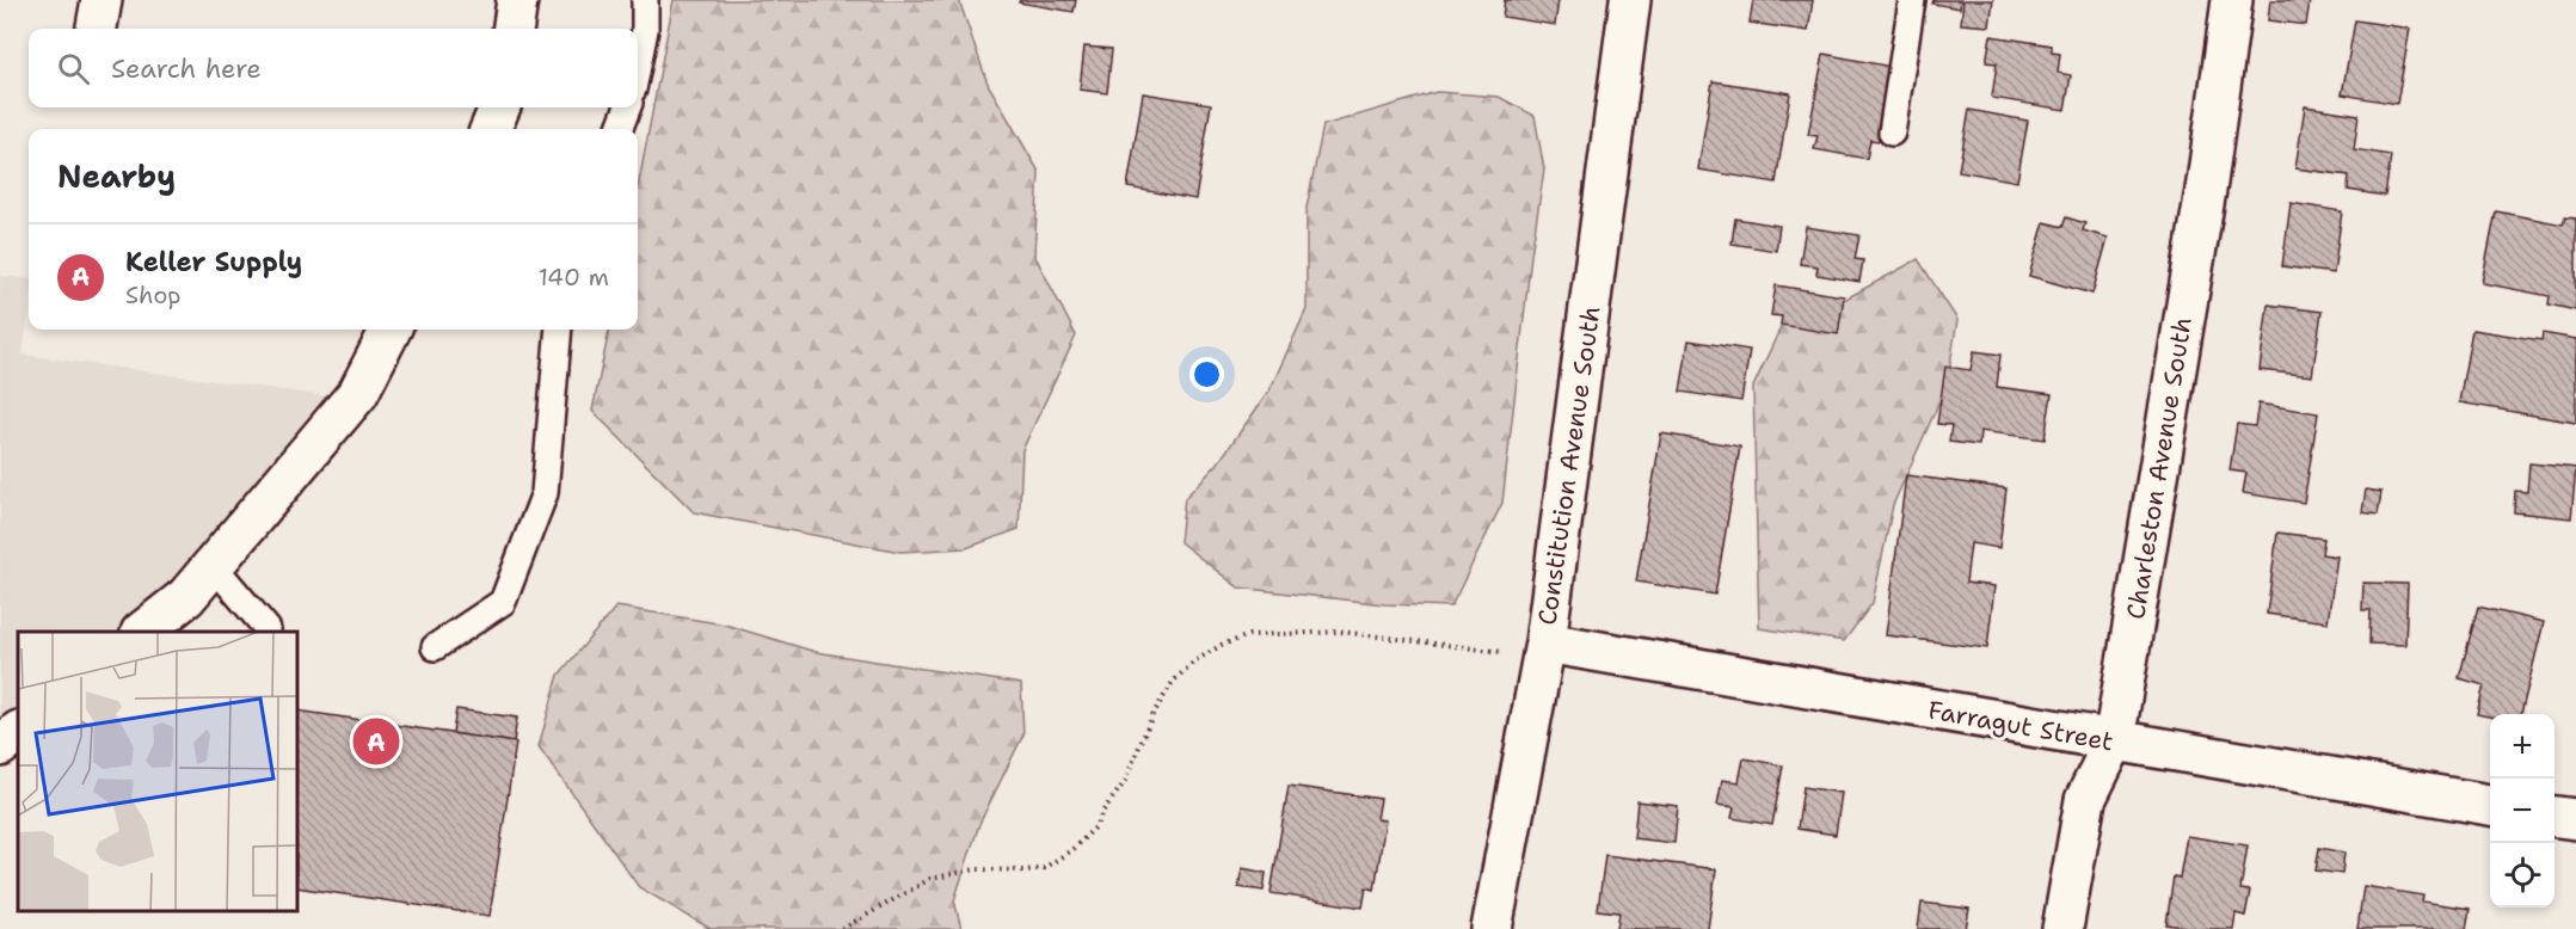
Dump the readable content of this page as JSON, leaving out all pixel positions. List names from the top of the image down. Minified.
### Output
{"streets":{"street":["Constitution Avenue South","Charleston Avenue South","Farragut Street"]},"crossings":[["Constitution Avenue South","Farragut Street"],["Charleston Avenue South","Farragut Street"]],"page":{"search":"Search here","heading":"Nearby","list":[{"mark":"A","name":"Keller Supply","note":"Shop","value":"140 m"}],"map_buttons":["+","−"],"pins":"A"}}
